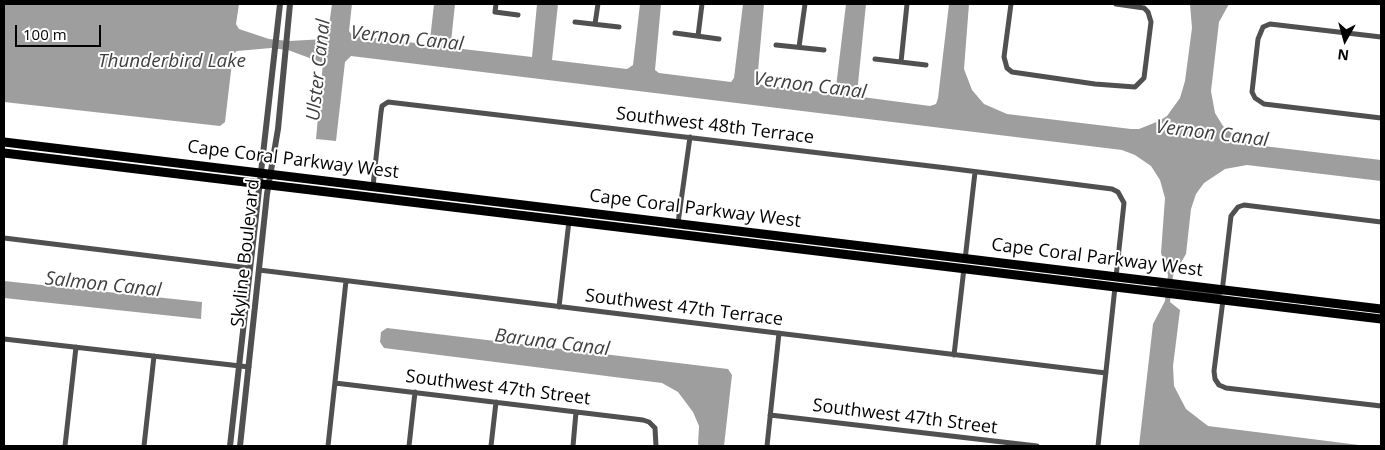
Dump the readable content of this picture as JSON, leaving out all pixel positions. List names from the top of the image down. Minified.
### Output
{"streets":{"main road":["Cape Coral Parkway West"],"street":["Southwest 48th Terrace","Skyline Boulevard","Southwest 47th Terrace","Southwest 47th Street"]},"crossings":[["Southwest 48th Terrace","Cape Coral Parkway West"],["Cape Coral Parkway West","Skyline Boulevard"],["Skyline Boulevard","Southwest 47th Terrace"]],"water":["Vernon Canal","Thunderbird Lake","Ulster Canal","Salmon Canal","Baruna Canal"],"scale_bar":"100 m","north":"bottom"}
